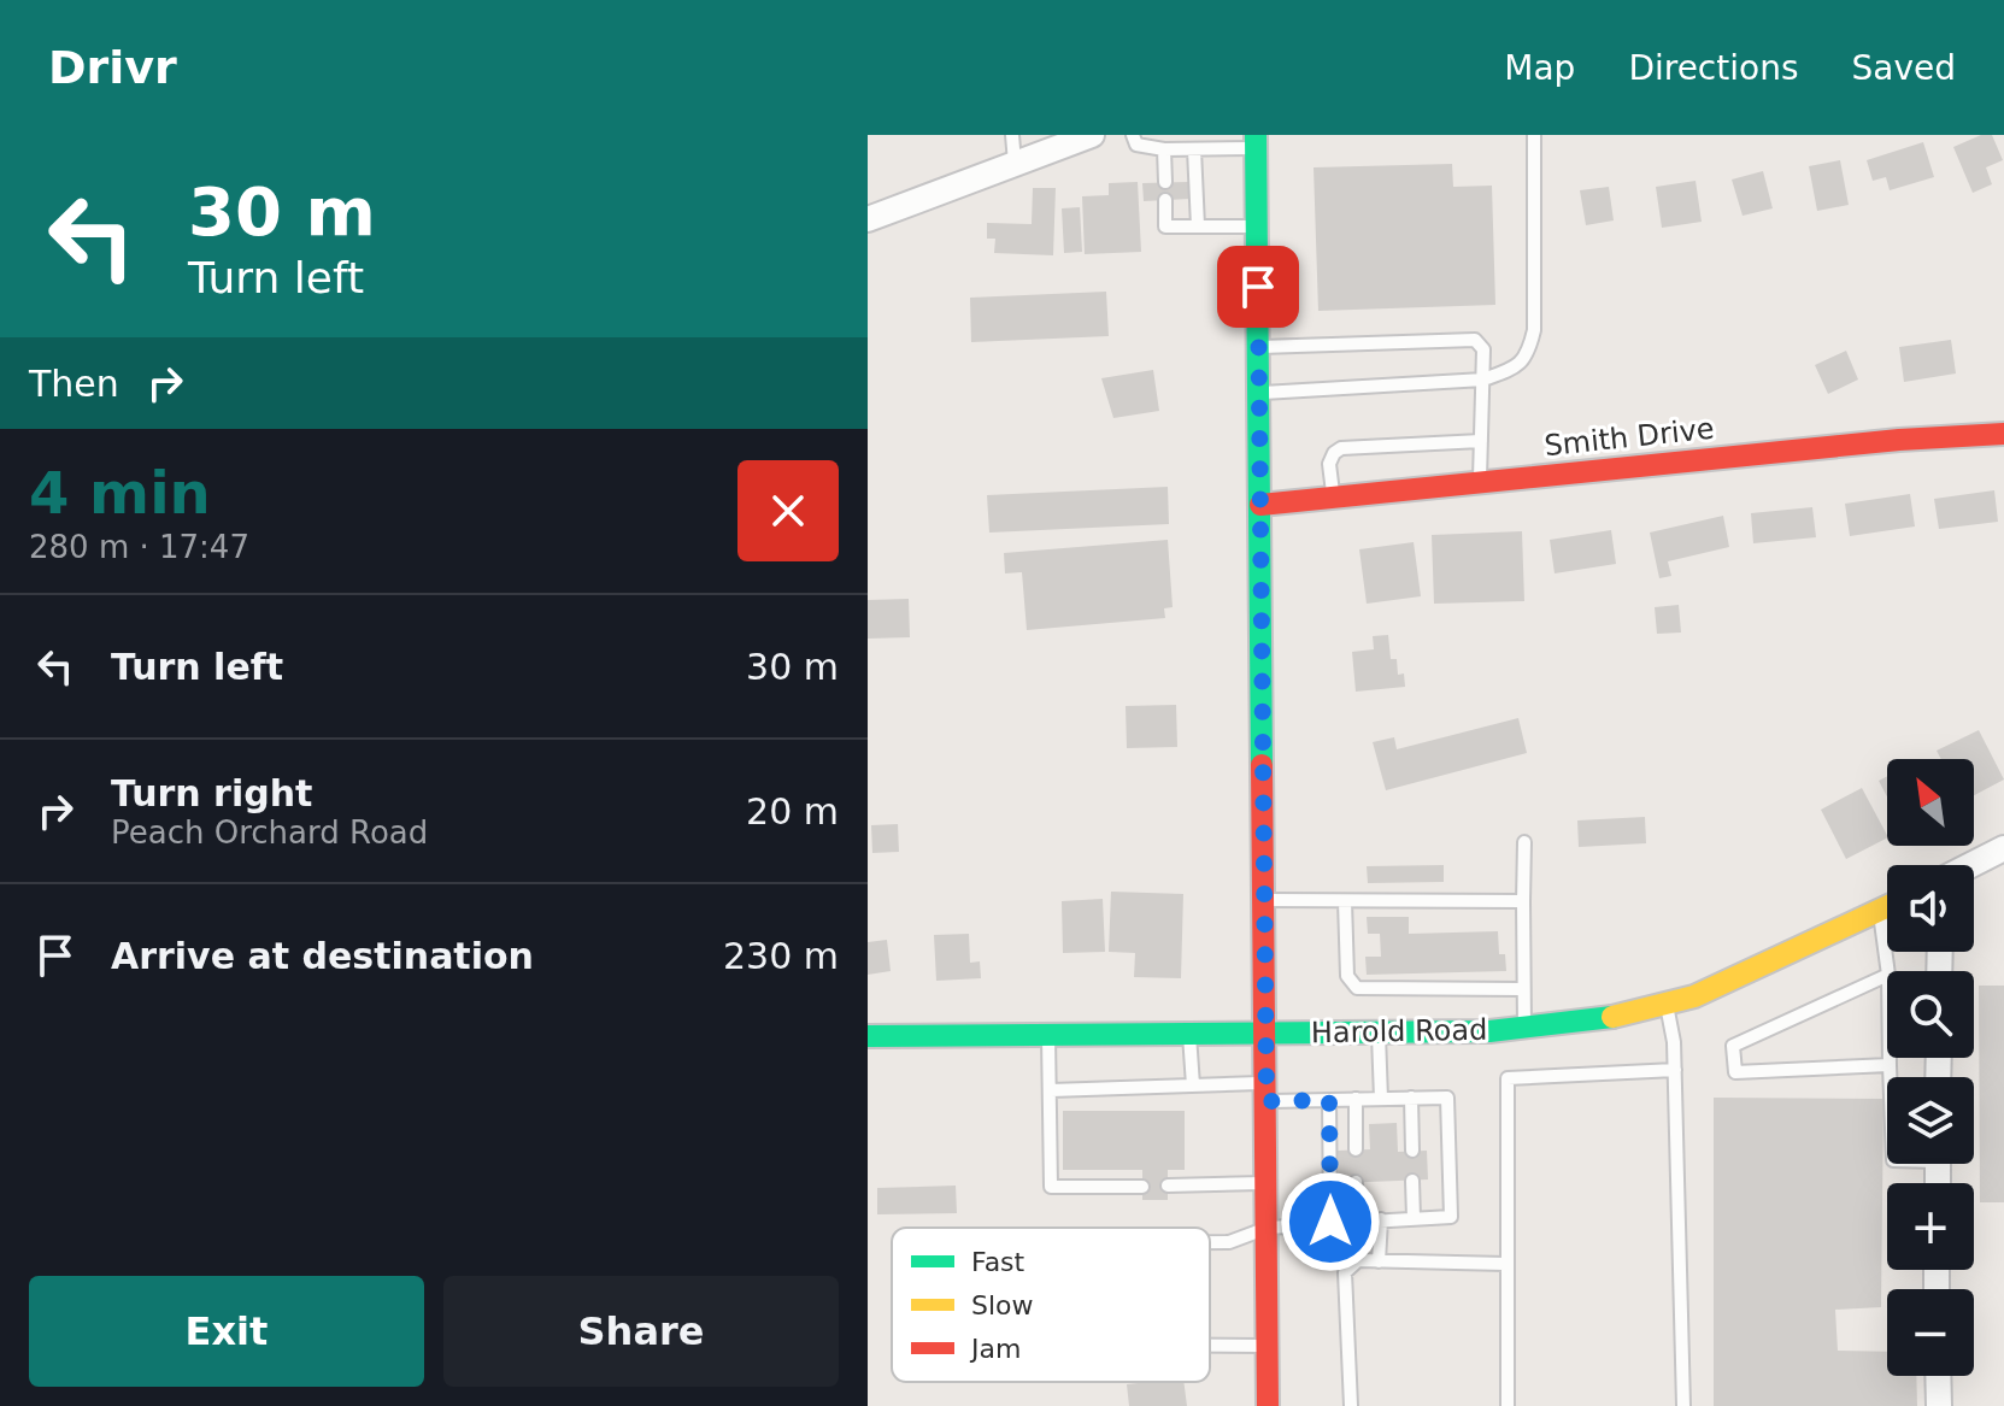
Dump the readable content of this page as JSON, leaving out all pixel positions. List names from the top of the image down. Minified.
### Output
{"streets":{"street":["Smith Drive","Harold Road"]},"legend":["Fast","Slow","Jam"],"north":"top left","page":{"header":"Drivr","nav":["Map","Directions","Saved"],"turn":["30 m","Turn left"],"then":"Then","heading":["4 min","280 m · 17:47"],"list":[{"name":"Turn left","value":"30 m"},{"name":"Turn right","note":"Peach Orchard Road","value":"20 m"},{"name":"Arrive at destination","value":"230 m"}],"map_buttons":["+","−"],"buttons":["Exit","Share"]}}
